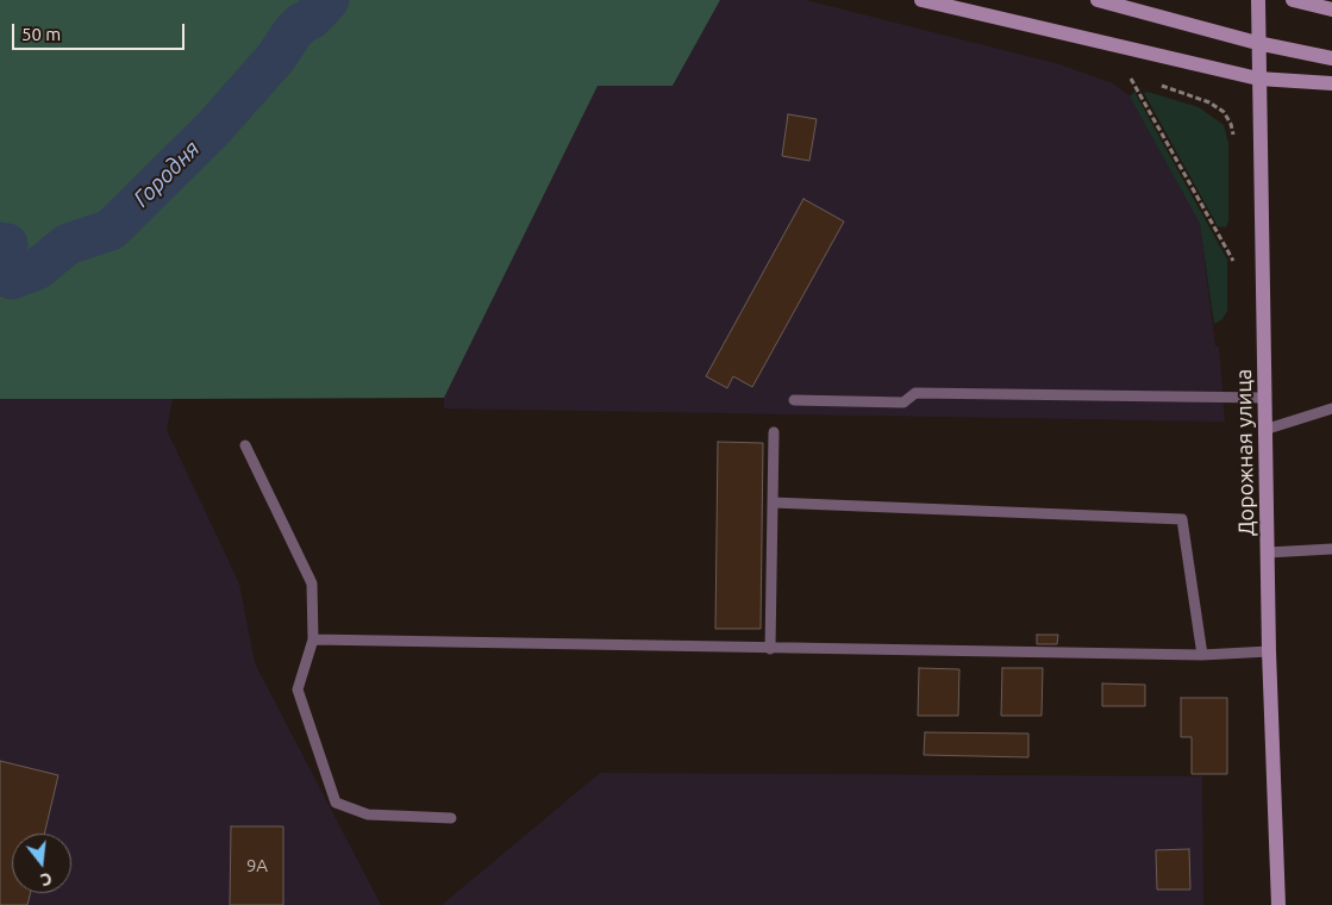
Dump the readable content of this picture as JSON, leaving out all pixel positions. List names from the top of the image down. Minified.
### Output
{"streets":{"main road":["Дорожная улица"]},"water":["Городня"],"house_numbers":["9А"],"scale_bar":"50 m","north":"bottom"}
